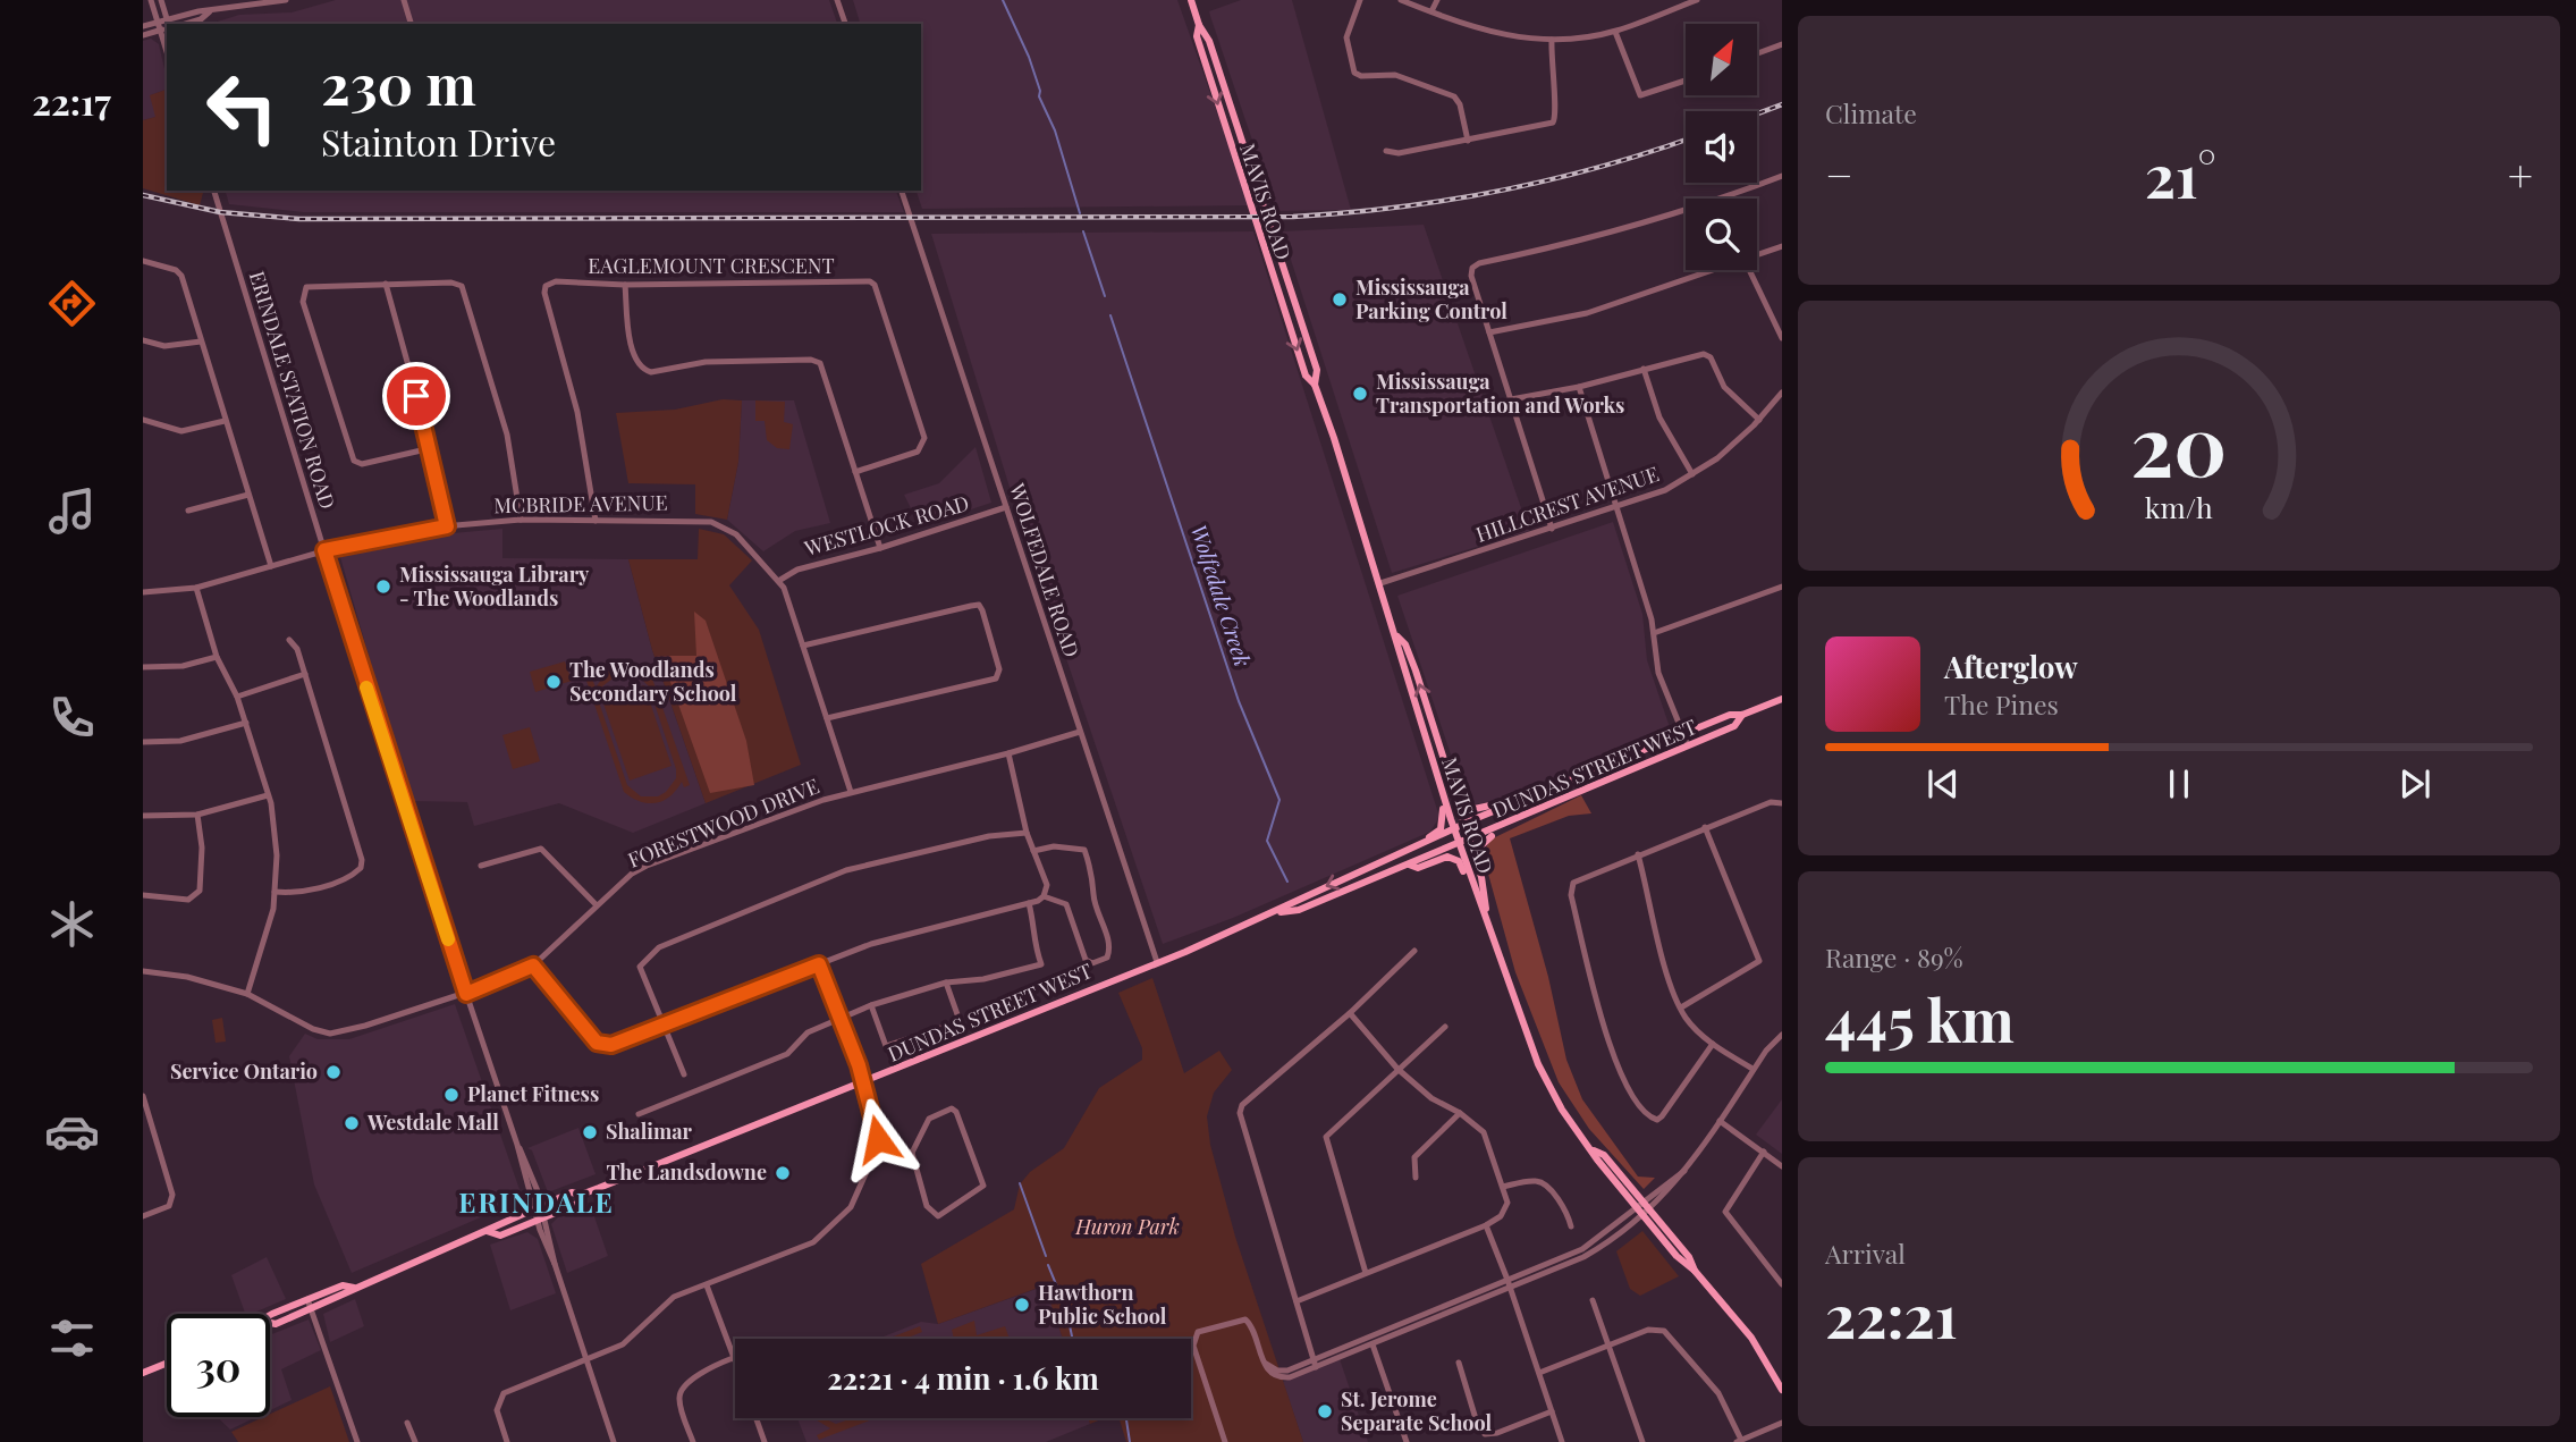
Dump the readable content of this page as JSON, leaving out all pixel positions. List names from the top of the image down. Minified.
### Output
{"streets":{"main road":["MAVIS ROAD","DUNDAS STREET WEST"],"street":["EAGLEMOUNT CRESCENT","ERINDALE STATION ROAD","MCBRIDE AVENUE","HILLCREST AVENUE","WESTLOCK ROAD","WOLFEDALE ROAD","FORESTWOOD DRIVE"]},"crossings":[["MAVIS ROAD","HILLCREST AVENUE"],["MAVIS ROAD","DUNDAS STREET WEST"],["EAGLEMOUNT CRESCENT","MCBRIDE AVENUE"],["ERINDALE STATION ROAD","MCBRIDE AVENUE"],["ERINDALE STATION ROAD","DUNDAS STREET WEST"],["ERINDALE STATION ROAD","FORESTWOOD DRIVE"],["MCBRIDE AVENUE","WESTLOCK ROAD"],["MCBRIDE AVENUE","FORESTWOOD DRIVE"],["WESTLOCK ROAD","WOLFEDALE ROAD"],["WOLFEDALE ROAD","DUNDAS STREET WEST"],["WOLFEDALE ROAD","FORESTWOOD DRIVE"]],"districts":["ERINDALE"],"water":["Wolfedale Creek"],"parks":["Huron Park"],"places":["Mississauga Parking Control","Mississauga Transportation and Works","Mississauga Library - The Woodlands","The Woodlands Secondary School","Service Ontario","Planet Fitness","Westdale Mall","Shalimar","The Landsdowne","Hawthorn Public School","St. Jerome Separate School"],"north":"top right","page":{"tabs":"22:17","tile":["Climate",["Range · 89%","445 km"],["Arrival","22:21"]],"turn":["230 m","Stainton Drive"],"heat":["−","21°","+"],"song":["Afterglow","The Pines"],"limit":"30","trip":"22:21 · 4 min · 1.6 km","gauge":["20","km/h"]}}
